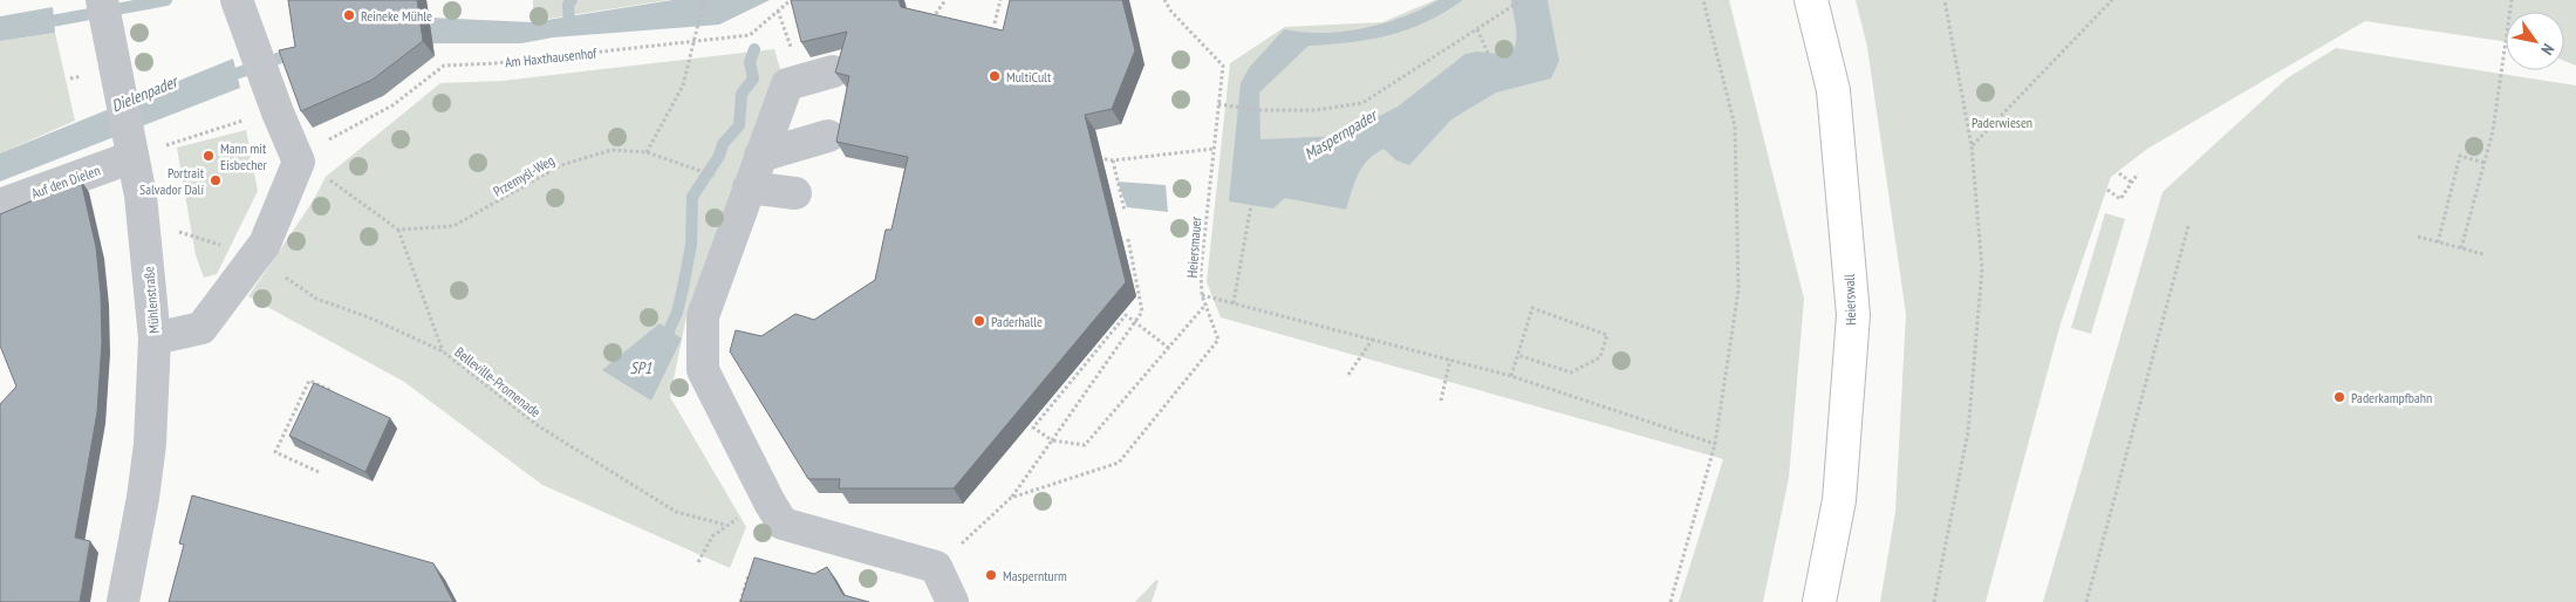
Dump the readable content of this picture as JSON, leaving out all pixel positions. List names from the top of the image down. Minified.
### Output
{"streets":{"main road":["Heierswall"],"street":["Auf den Dielen","Mühlenstraße"],"path":["Am Haxthausenhof","Przemyśl-Weg","Heiersmauer","Belleville-Promenade"]},"crossings":[["Auf den Dielen","Mühlenstraße"],["Mühlenstraße","Belleville-Promenade"]],"water":["Dielenpader","Maspernpader","SP1"],"parks":["Paderwiesen"],"places":["Reineke Mühle","MultiCult","Mann mit Eisbecher","Portrait Salvador Dalí","Paderhalle","Paderkampfbahn","Maspernturm"],"north":"bottom right"}
